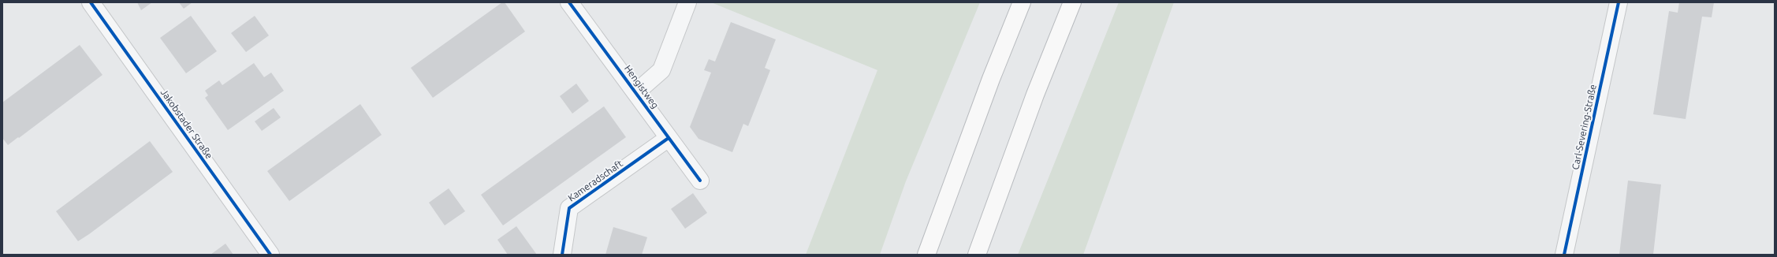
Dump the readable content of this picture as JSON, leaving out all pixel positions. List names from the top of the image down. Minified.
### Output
{"streets":{"street":["Hengistweg","Jakobstader Straße","Carl-Severing-Straße","Kameradschaft"]},"crossings":[["Hengistweg","Kameradschaft"]]}
